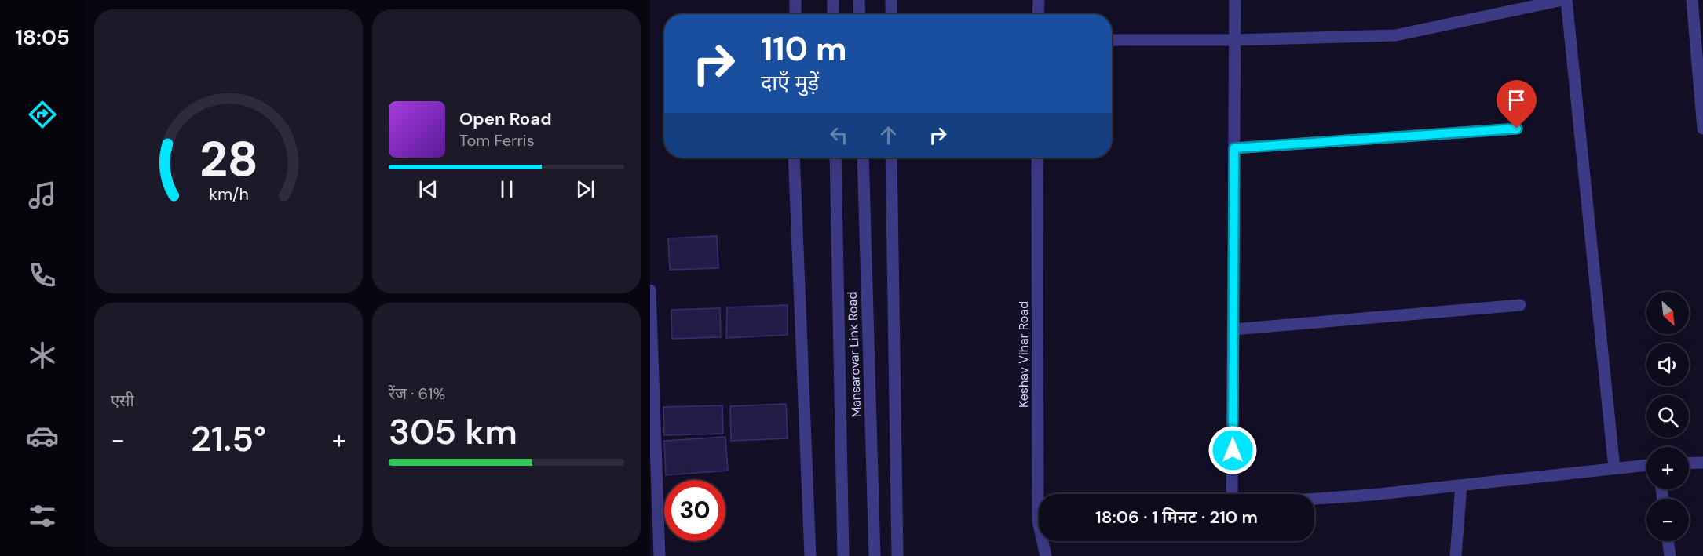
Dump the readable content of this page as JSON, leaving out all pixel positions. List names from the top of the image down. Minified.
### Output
{"streets":{"street":["Mansarovar Link Road","Keshav Vihar Road"]},"north":"bottom right","page":{"tabs":"18:05","turn":["110 m","दाएँ मुड़ें"],"song":["Open Road","Tom Ferris"],"map_buttons":["+","−"],"tile":["एसी",["रेंज · 61%","305 km"]],"heat":["−","21.5°","+"],"limit":"30","trip":"18:06 · 1 मिनट · 210 m","gauge":["28","km/h"]}}
